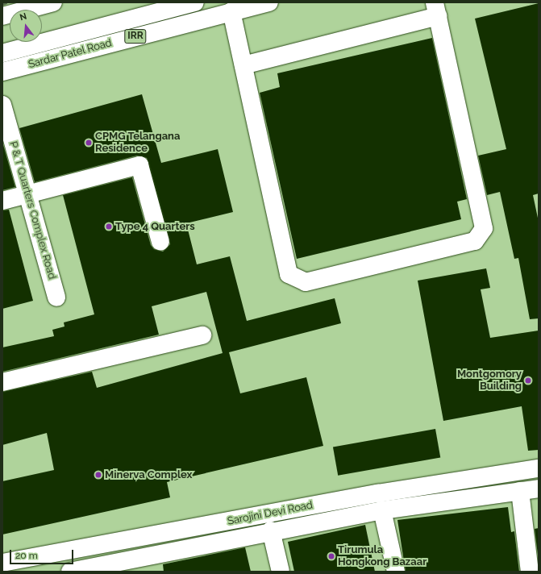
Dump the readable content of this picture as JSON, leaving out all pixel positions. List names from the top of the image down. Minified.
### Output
{"streets":{"main road":["IRR","Sardar Patel Road","P & T Quarters Complex Road","Sarojini Devi Road"]},"places":["CPMG Telangana Residence","Type 4 Quarters","Montgomory Building","Minerva Complex","Tirumula Hongkong Bazaar"],"scale_bar":"20 m","north":"top"}
